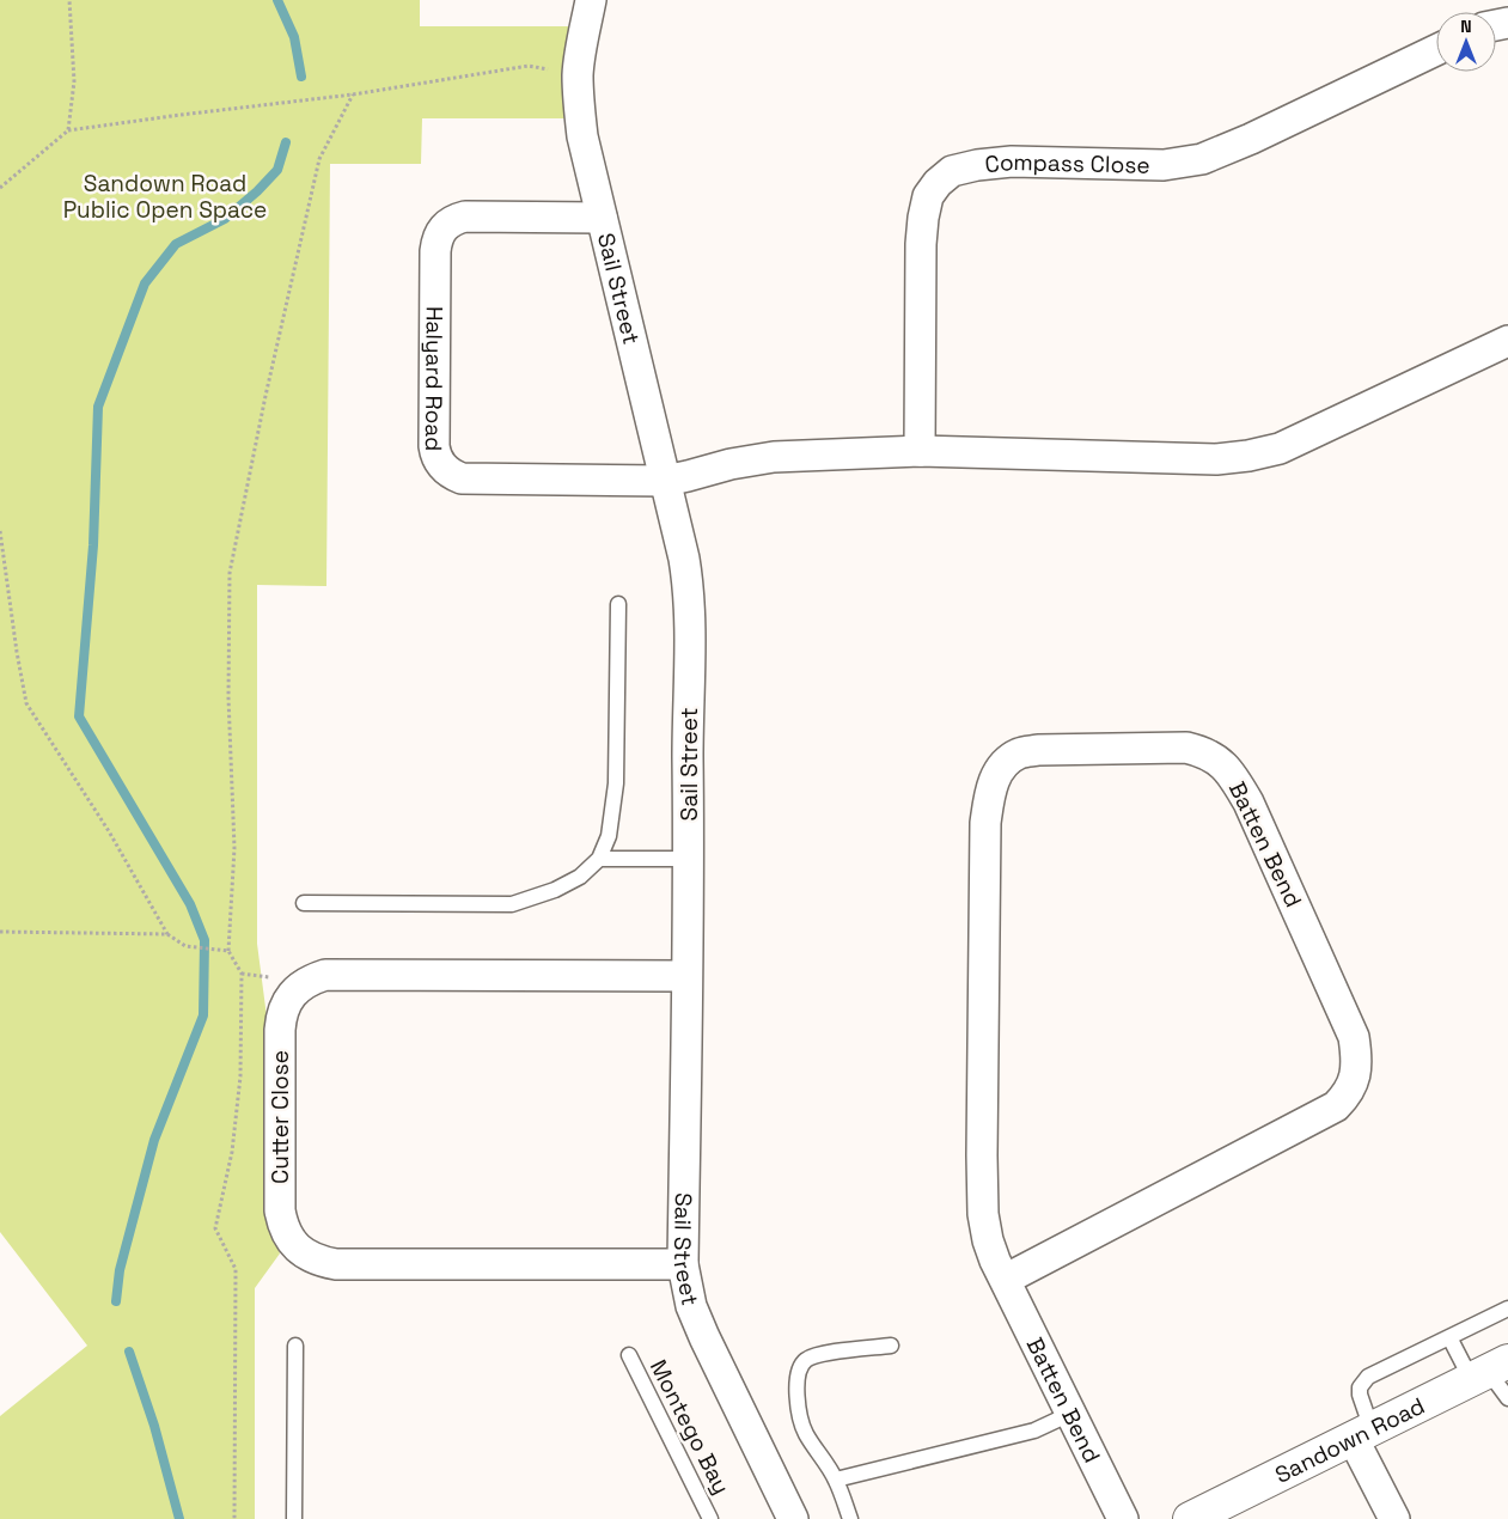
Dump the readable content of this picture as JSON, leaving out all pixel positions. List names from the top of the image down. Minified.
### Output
{"streets":{"street":["Compass Close","Sail Street","Halyard Road","Batten Bend","Cutter Close","Sandown Road"],"lane":["Montego Bay"]},"crossings":[["Sail Street","Halyard Road"],["Sail Street","Cutter Close"]],"parks":["Sandown Road Public Open Space"],"north":"top"}
